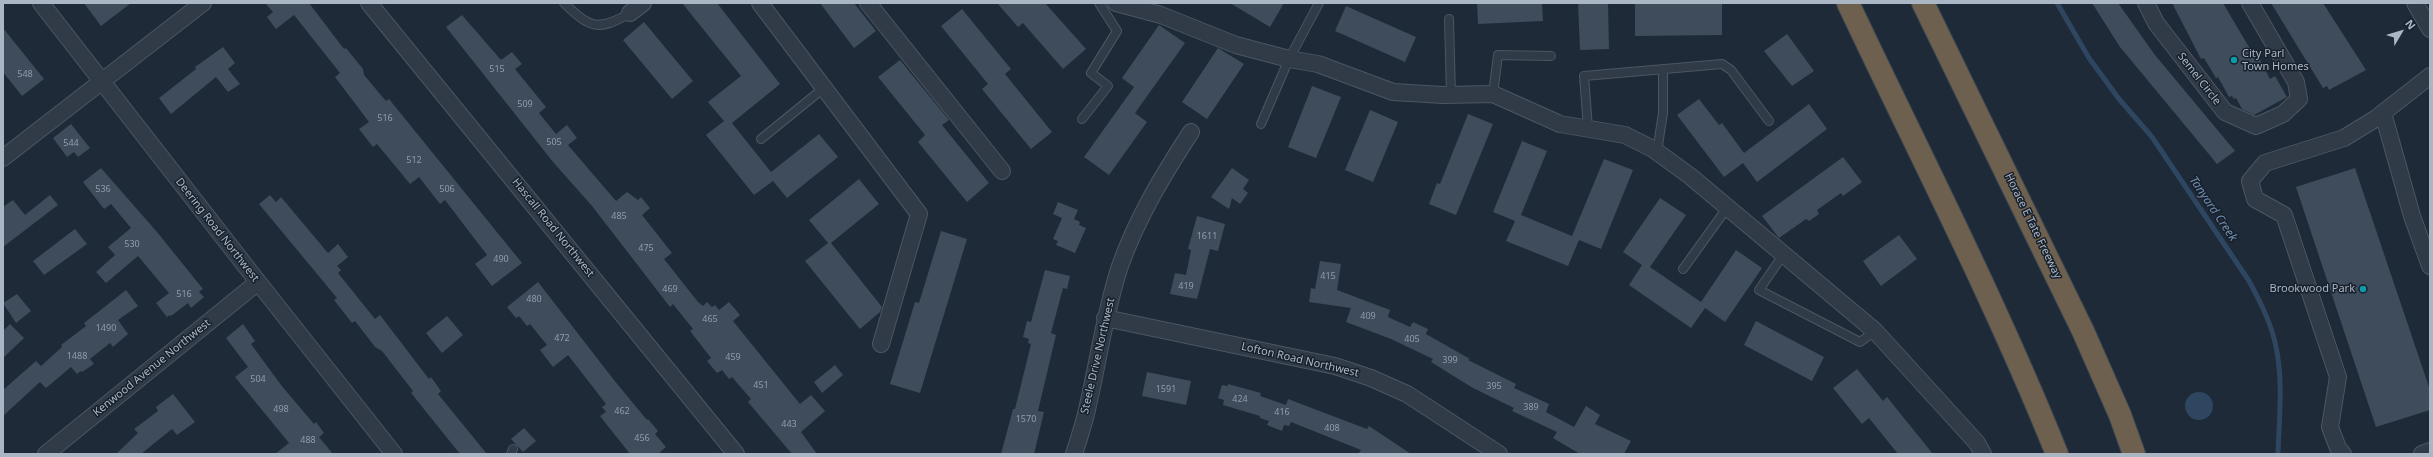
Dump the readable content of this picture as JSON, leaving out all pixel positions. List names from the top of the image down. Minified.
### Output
{"streets":{"highway":["Horace E Tate Freeway"],"street":["Semel Circle","Hascall Road Northwest","Deering Road Northwest","Steele Drive Northwest","Lofton Road Northwest","Kenwood Avenue Northwest"]},"crossings":[["Deering Road Northwest","Kenwood Avenue Northwest"],["Steele Drive Northwest","Lofton Road Northwest"]],"water":["Tanyard Creek"],"places":["City Parl Town Homes","Brookwood Park"],"house_numbers":["515","548","509","516","505","544","512","536","506","485","1611","530","475","490","415","419","469","516","480","409","465","1490","472","405","1488","459","399","504","451","395","1591","424","389","498","462","416","1570","443","408","456","488"],"north":"top right"}
